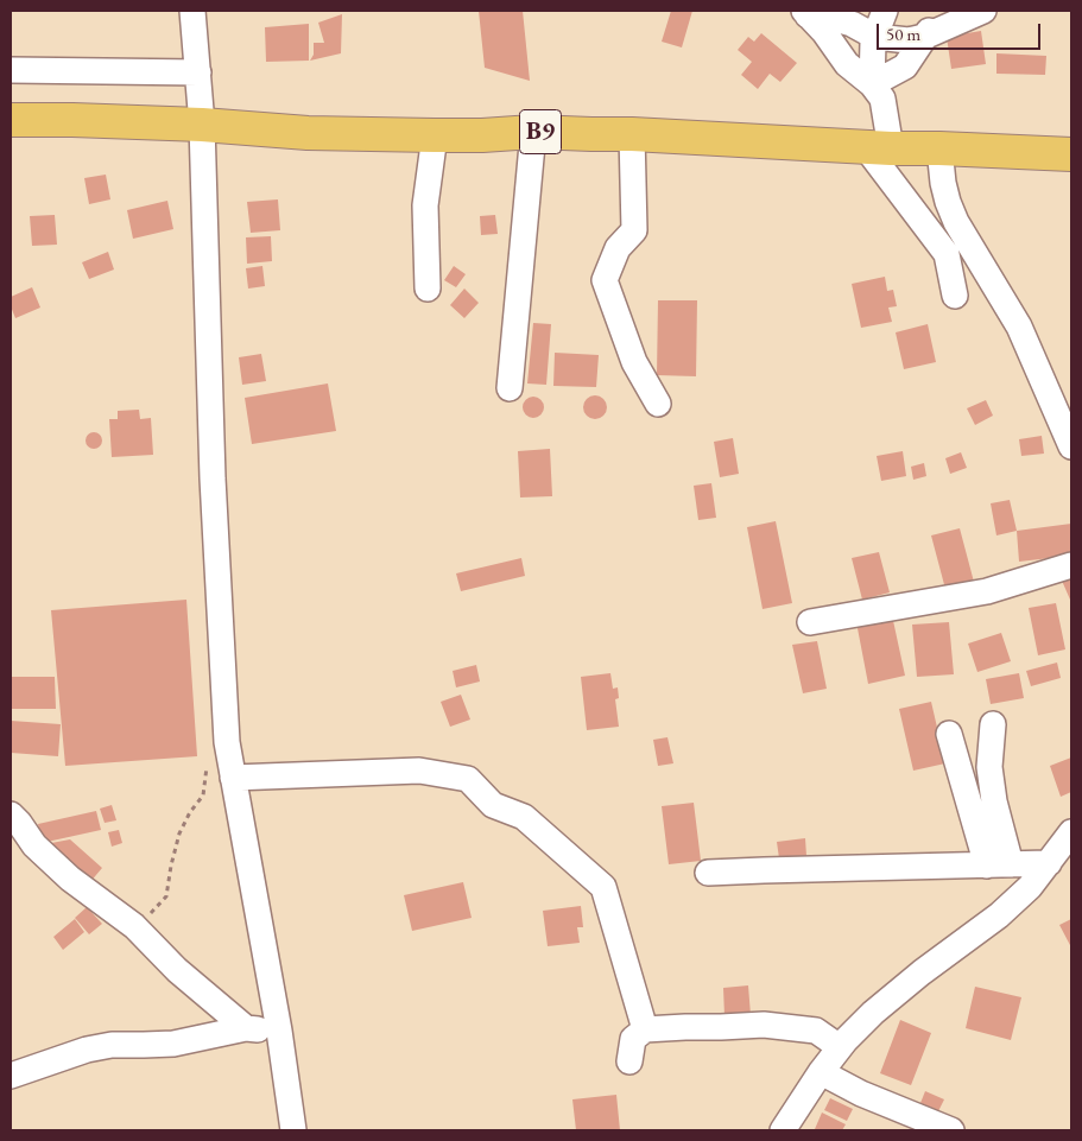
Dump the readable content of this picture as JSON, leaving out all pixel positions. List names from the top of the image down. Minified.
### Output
{"streets":{"highway":["B9"]},"scale_bar":"50 m"}
